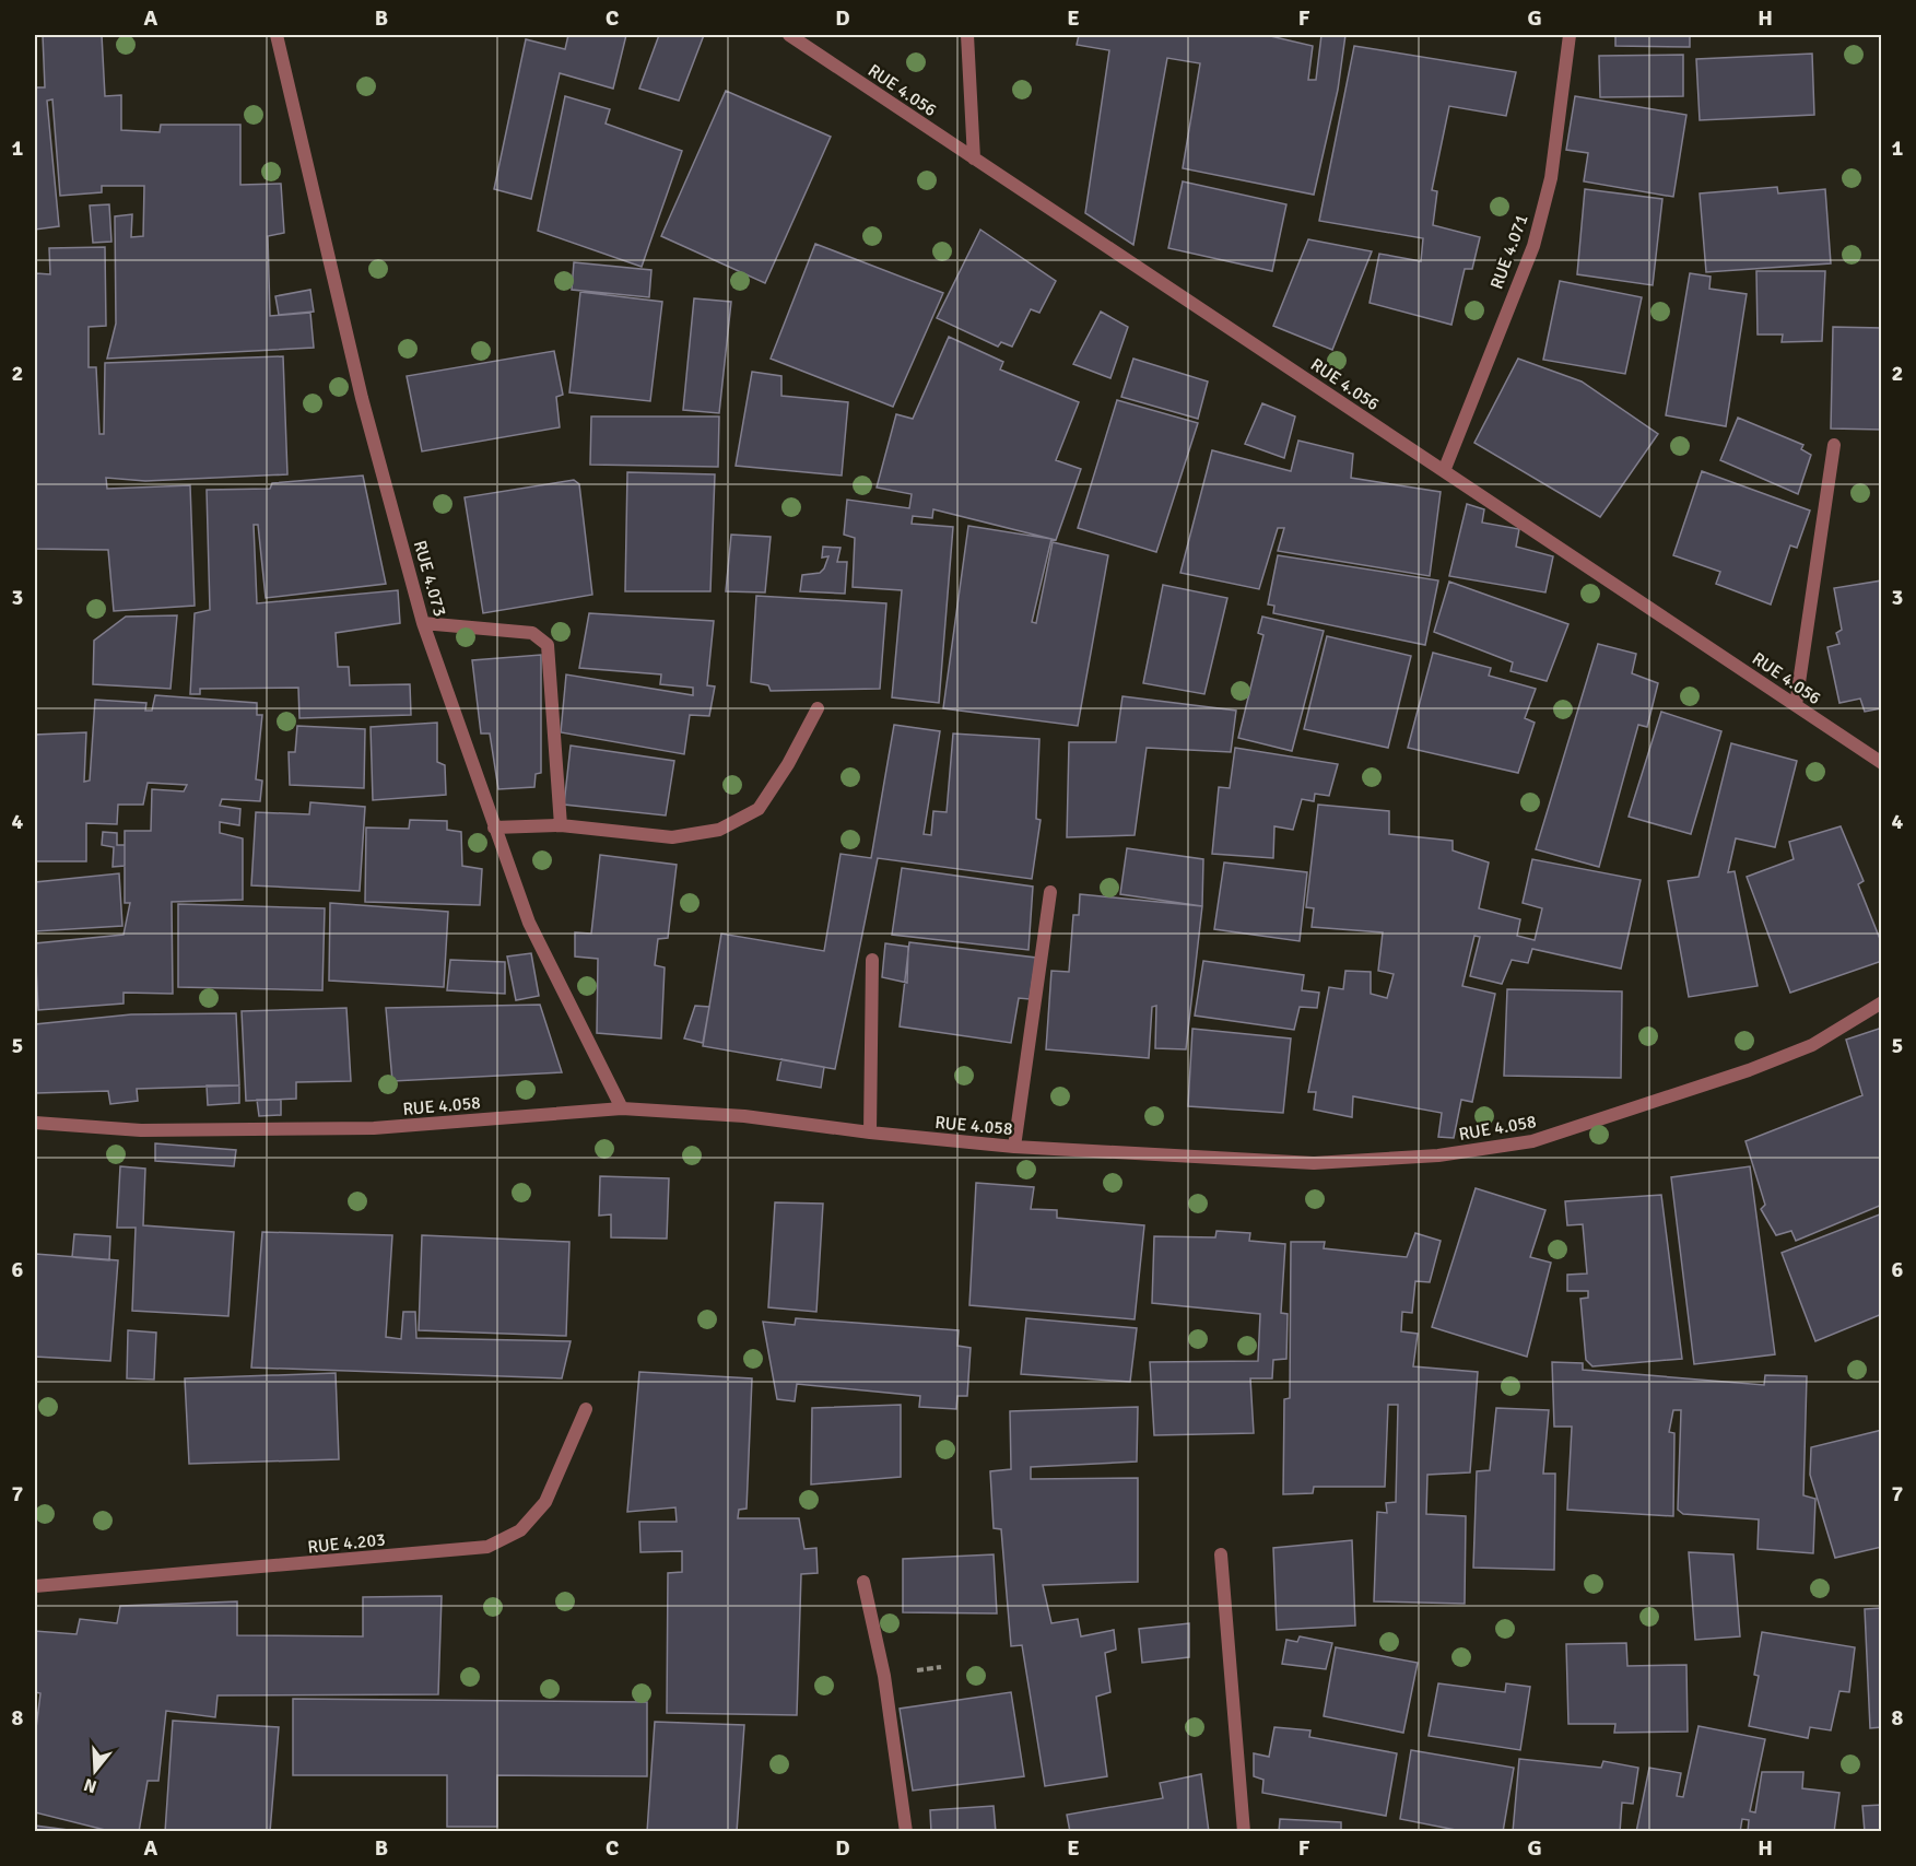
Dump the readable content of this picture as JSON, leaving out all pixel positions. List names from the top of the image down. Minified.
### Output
{"streets":{"street":["RUE 4.056","RUE 4.071","RUE 4.073","RUE 4.058","RUE 4.203"]},"crossings":[["RUE 4.056","RUE 4.071"],["RUE 4.073","RUE 4.058"]],"north":"bottom","grid":{"columns":["A","B","C","D","E","F","G","H"],"rows":["1","2","3","4","5","6","7","8"]}}
